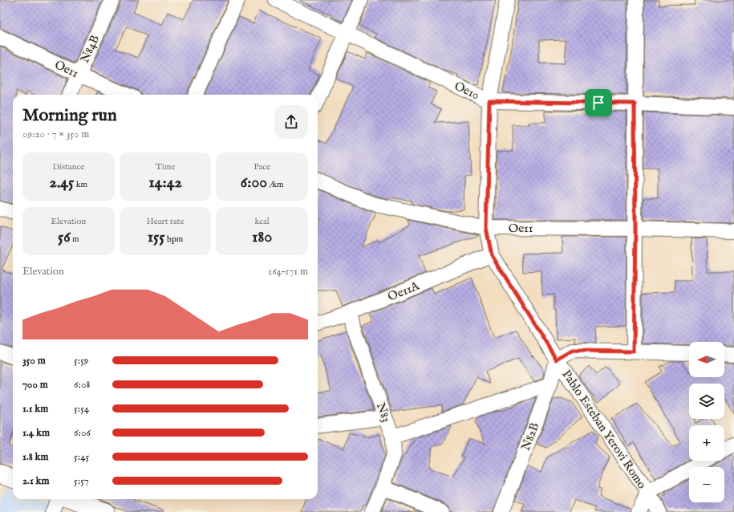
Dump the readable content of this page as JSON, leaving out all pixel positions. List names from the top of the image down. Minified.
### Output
{"streets":{"street":["N84B","Oe11","Oe10","Oe11A","N83","Pablo Esteban Yerovi Romo","N82B"]},"crossings":[["N84B","Oe11"],["Oe11","Pablo Esteban Yerovi Romo"],["Oe10","Pablo Esteban Yerovi Romo"],["Oe11A","N83"],["Oe11A","Pablo Esteban Yerovi Romo"],["Pablo Esteban Yerovi Romo","N82B"]],"north":"left","page":{"heading":["Morning run","09:20 · 7 × 350 m"],"stats":[["Distance","2.45 km"],["Time","14:42"],["Pace","6:00 /km"],["Elevation","56 m"],["Heart rate","155 bpm"],["kcal","180"]],"chart":["Elevation","164–171 m"],"map_buttons":["+","−"],"list":[{"name":"350 m","note":"5:59"},{"name":"700 m","note":"6:08"},{"name":"1.1 km","note":"5:54"},{"name":"1.4 km","note":"6:06"},{"name":"1.8 km","note":"5:45"},{"name":"2.1 km","note":"5:57"}]}}
